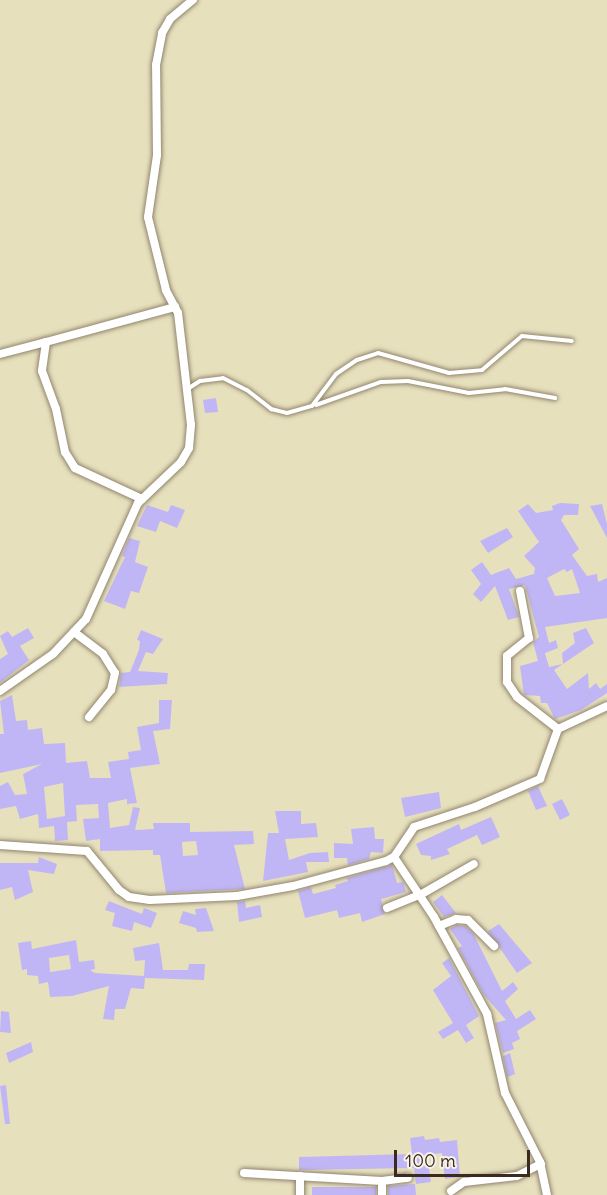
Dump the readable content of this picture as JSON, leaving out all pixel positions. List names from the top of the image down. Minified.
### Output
{"scale_bar":"100 m"}
